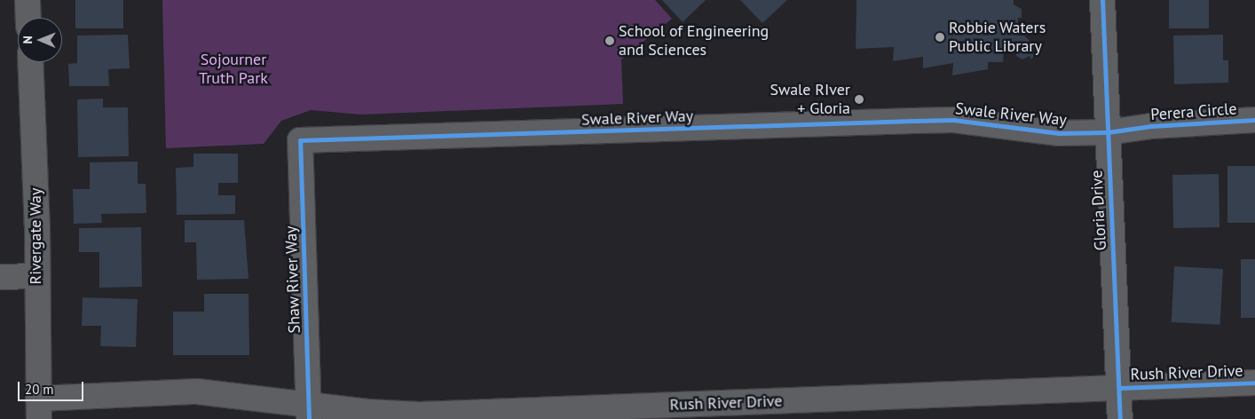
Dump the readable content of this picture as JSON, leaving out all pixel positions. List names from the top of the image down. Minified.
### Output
{"streets":{"street":["Perera Circle","Swale River Way","Gloria Drive","Rivergate Way","Shaw River Way","Rush River Drive"]},"crossings":[["Perera Circle","Swale River Way"],["Perera Circle","Gloria Drive"],["Swale River Way","Gloria Drive"],["Swale River Way","Shaw River Way"],["Gloria Drive","Rush River Drive"],["Rivergate Way","Rush River Drive"],["Shaw River Way","Rush River Drive"]],"parks":["Sojourner Truth Park"],"places":["Robbie Waters Public Library","School of Engineering and Sciences","Swale RIver + Gloria"],"scale_bar":"20 m","north":"left"}
